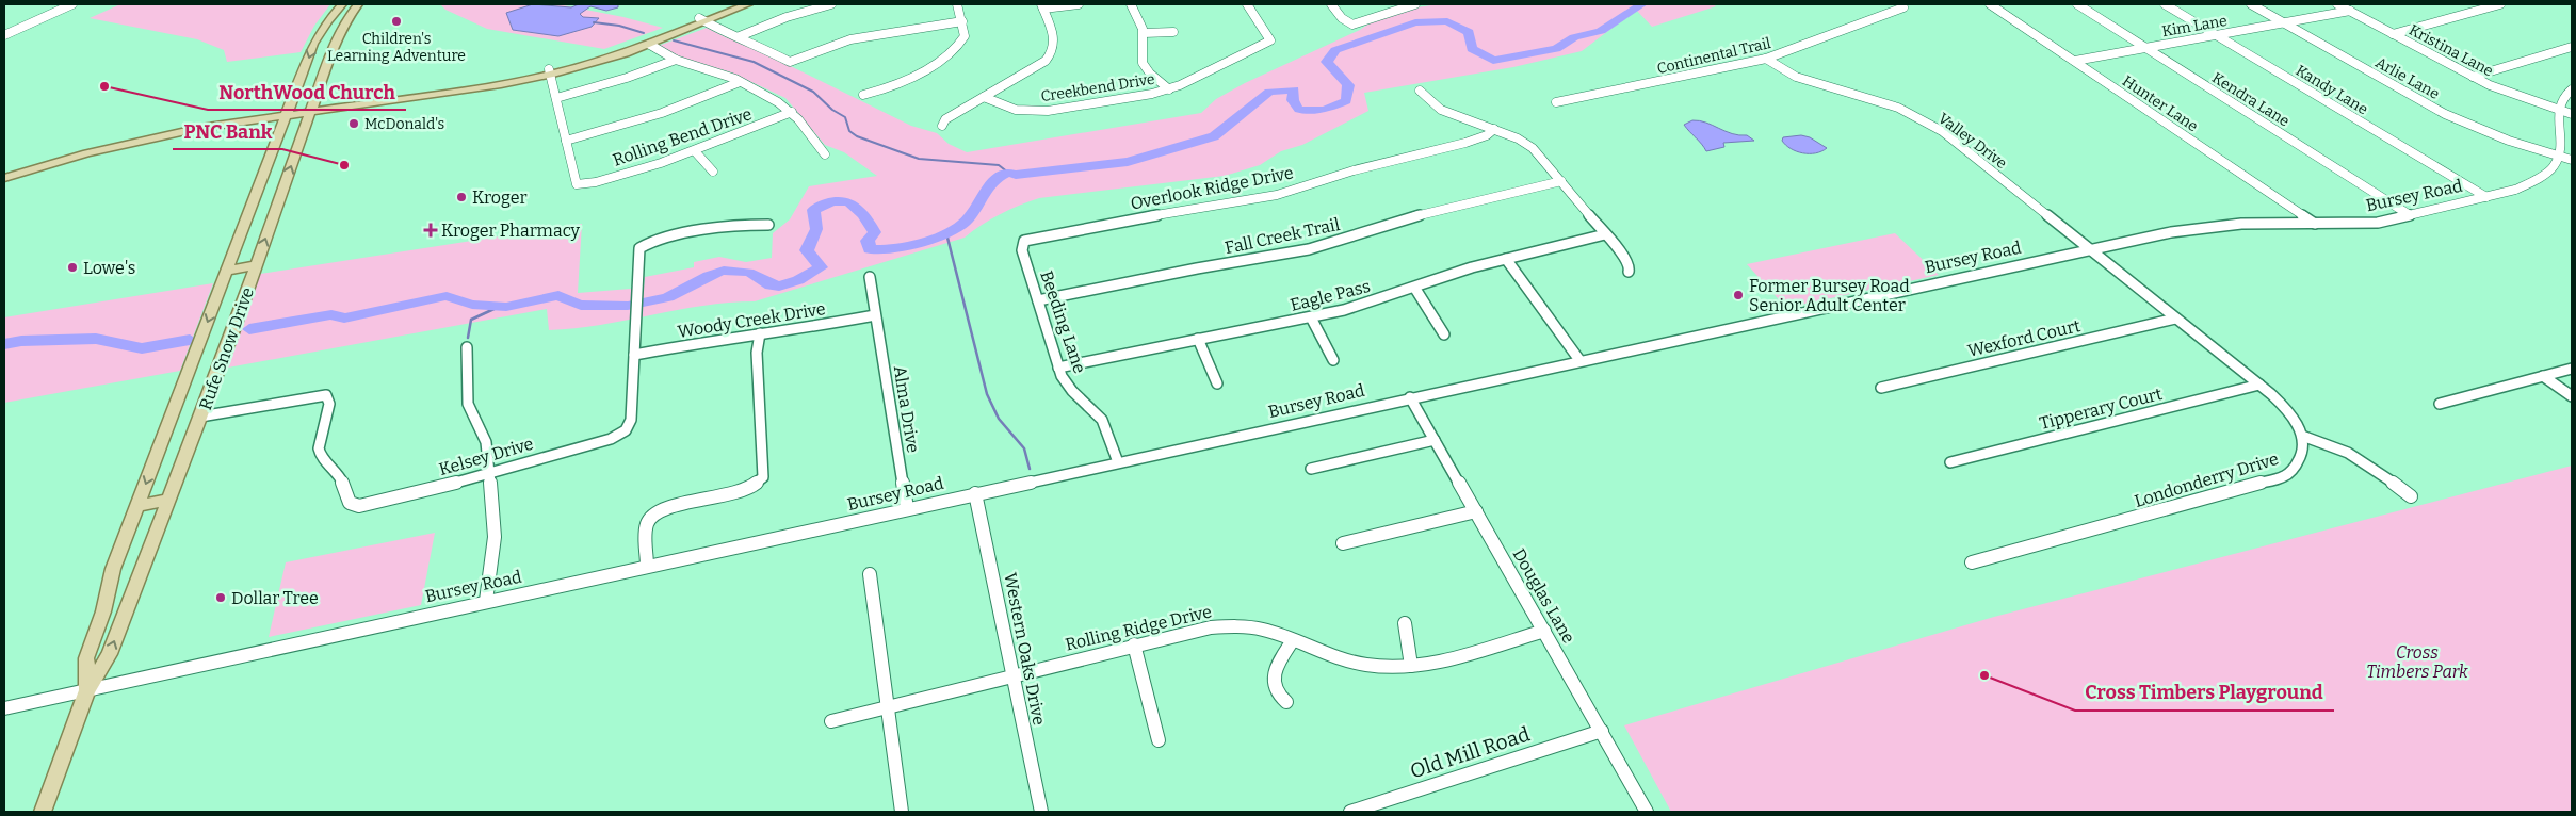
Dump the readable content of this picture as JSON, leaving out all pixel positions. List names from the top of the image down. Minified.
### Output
{"streets":{"main road":["Rufe Snow Drive"],"street":["Kim Lane","Kristina Lane","Continental Trail","Arlie Lane","Creekbend Drive","Kandy Lane","Kendra Lane","Hunter Lane","Rolling Bend Drive","Valley Drive","Overlook Ridge Drive","Bursey Road","Fall Creek Trail","Eagle Pass","Woody Creek Drive","Beeding Lane","Wexford Court","Tipperary Court","Alma Drive","Kelsey Drive","Londonderry Drive","Douglas Lane","Rolling Ridge Drive","Western Oaks Drive","Old Mill Road"]},"crossings":[["Kim Lane","Kristina Lane"],["Kim Lane","Arlie Lane"],["Kim Lane","Kandy Lane"],["Kim Lane","Kendra Lane"],["Kim Lane","Hunter Lane"],["Continental Trail","Valley Drive"],["Arlie Lane","Bursey Road"],["Kandy Lane","Bursey Road"],["Kendra Lane","Bursey Road"],["Hunter Lane","Bursey Road"],["Valley Drive","Bursey Road"],["Overlook Ridge Drive","Beeding Lane"],["Bursey Road","Beeding Lane"],["Bursey Road","Rufe Snow Drive"],["Bursey Road","Alma Drive"],["Bursey Road","Douglas Lane"],["Bursey Road","Western Oaks Drive"],["Fall Creek Trail","Beeding Lane"],["Eagle Pass","Beeding Lane"],["Woody Creek Drive","Alma Drive"],["Woody Creek Drive","Kelsey Drive"],["Rufe Snow Drive","Kelsey Drive"],["Douglas Lane","Rolling Ridge Drive"],["Douglas Lane","Old Mill Road"],["Rolling Ridge Drive","Western Oaks Drive"]],"parks":["Cross Timbers Park"],"places":{"other":["Children's Learning Adventure","NorthWood Church","McDonald's","PNC Bank","Kroger","Lowe's","Former Bursey Road Senior Adult Center","Dollar Tree","Cross Timbers Playground"],"health":["Kroger Pharmacy"]}}
